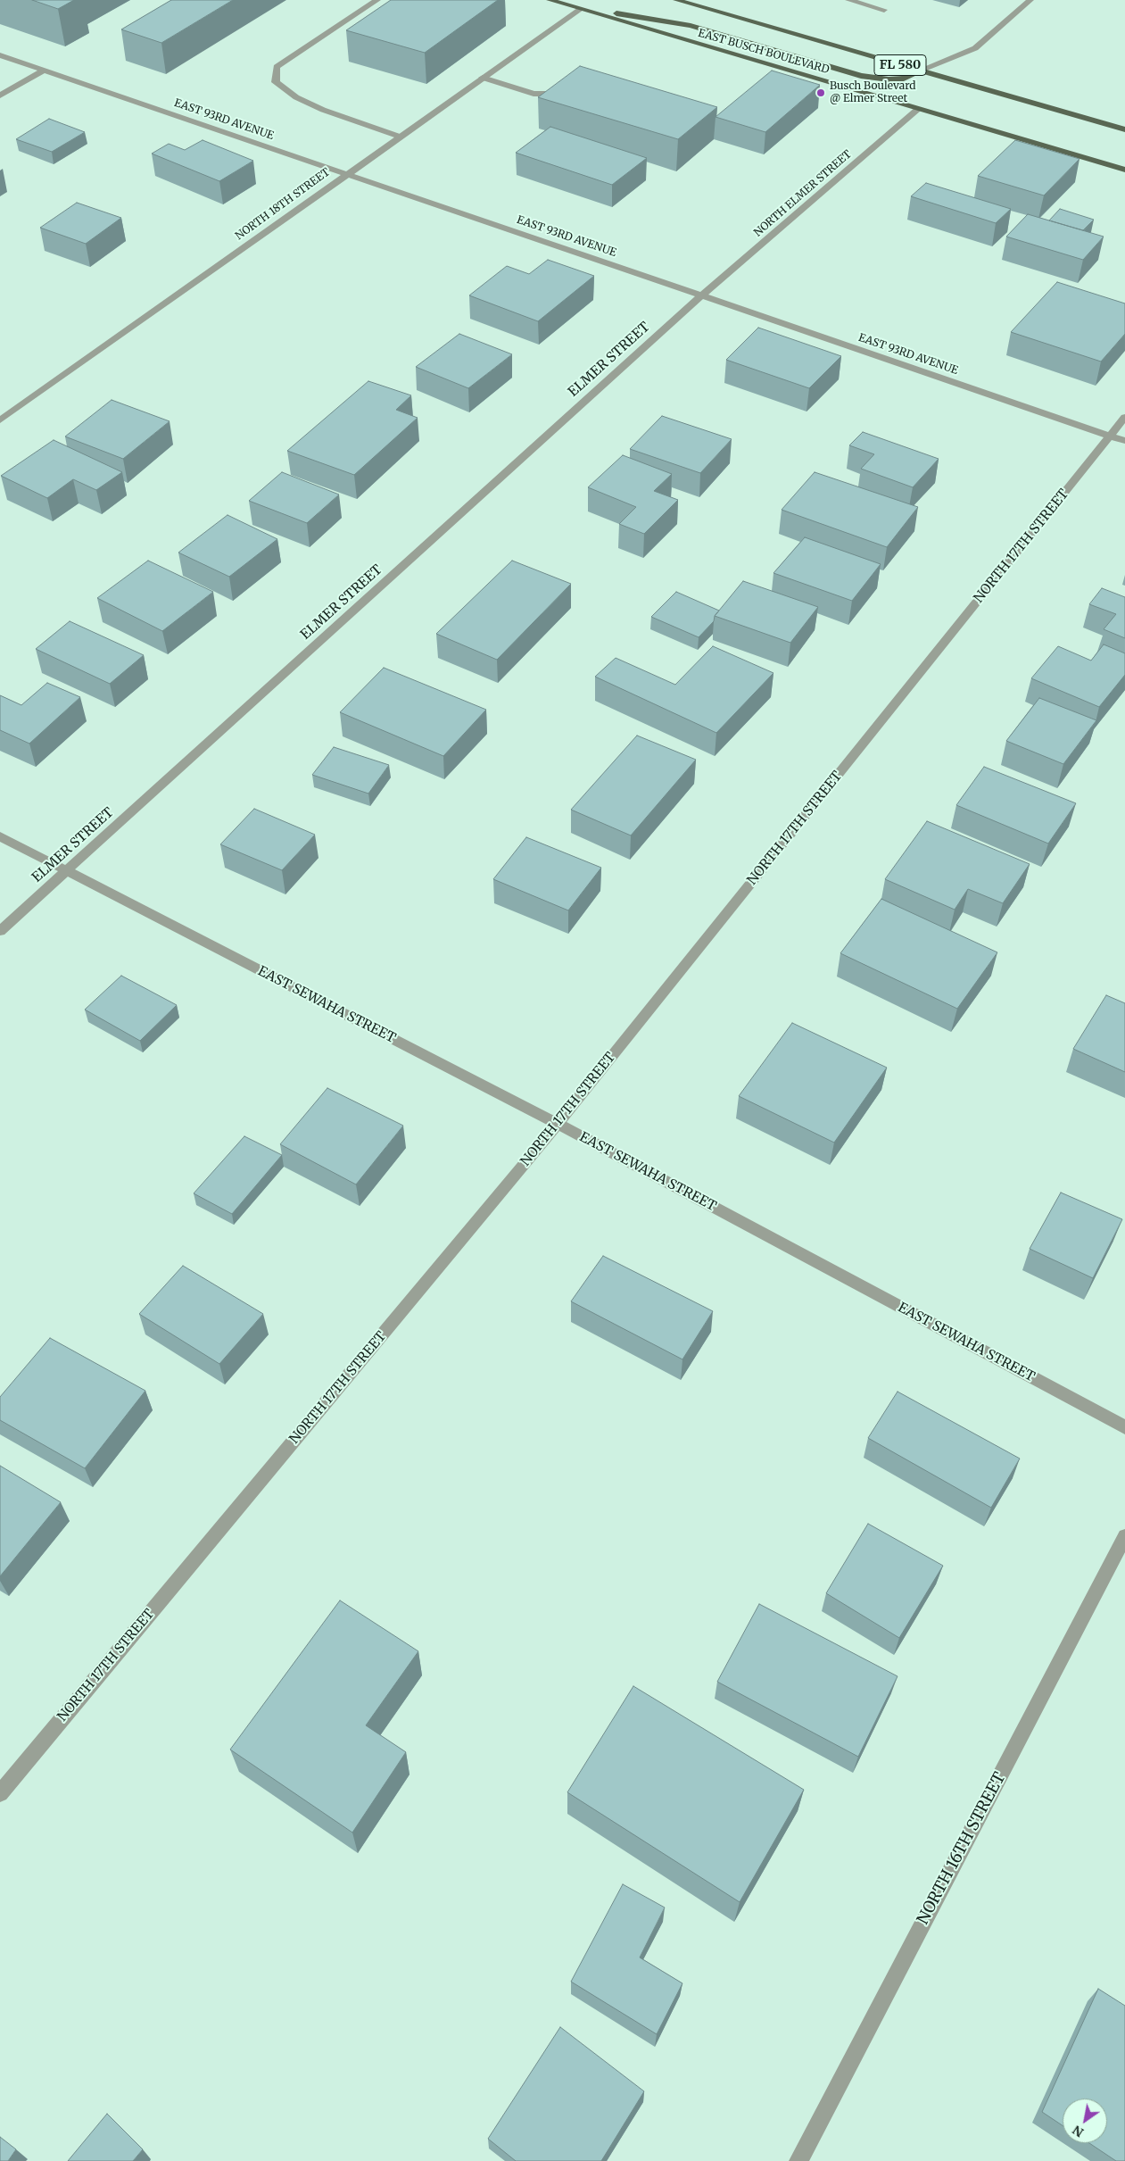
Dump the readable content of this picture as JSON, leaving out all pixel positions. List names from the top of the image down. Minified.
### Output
{"streets":{"main road":["EAST BUSCH BOULEVARD","FL 580"],"street":["EAST 93RD AVENUE","NORTH ELMER STREET","NORTH 18TH STREET","ELMER STREET","NORTH 17TH STREET","EAST SEWAHA STREET","NORTH 16TH STREET"]},"crossings":[["EAST BUSCH BOULEVARD","NORTH ELMER STREET"],["EAST BUSCH BOULEVARD","NORTH 18TH STREET"],["EAST 93RD AVENUE","NORTH ELMER STREET"],["EAST 93RD AVENUE","NORTH 18TH STREET"],["EAST 93RD AVENUE","ELMER STREET"],["EAST 93RD AVENUE","NORTH 17TH STREET"],["NORTH ELMER STREET","ELMER STREET"],["ELMER STREET","EAST SEWAHA STREET"],["NORTH 17TH STREET","EAST SEWAHA STREET"]],"places":["Busch Boulevard @ Elmer Street"],"north":"bottom left"}
